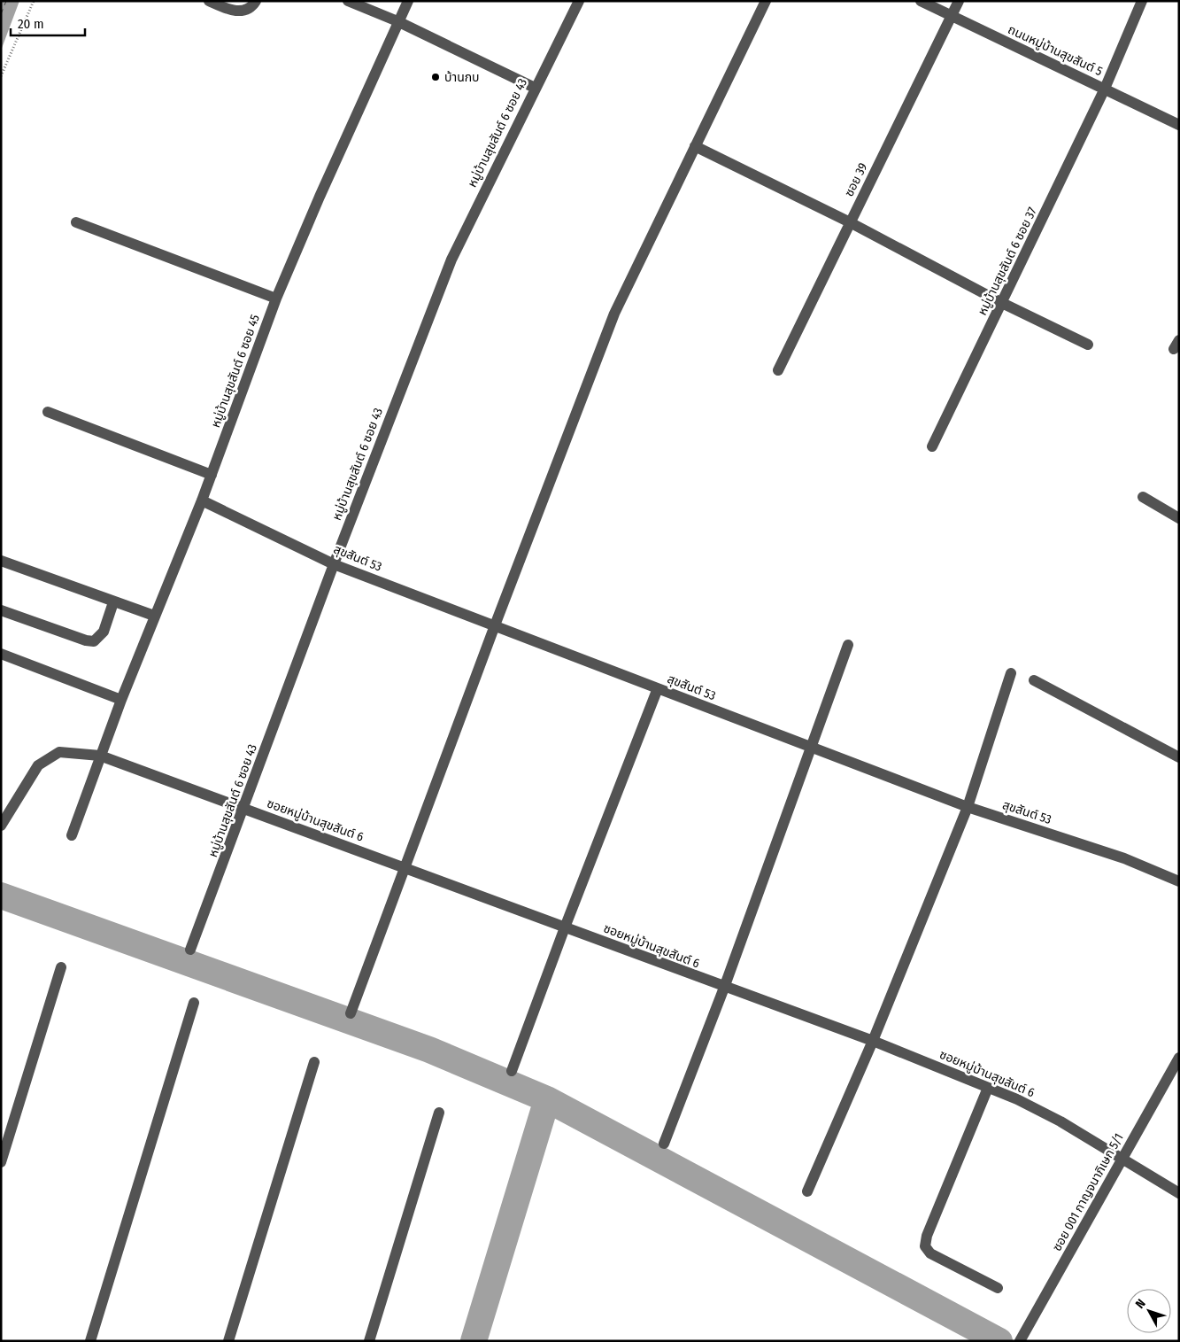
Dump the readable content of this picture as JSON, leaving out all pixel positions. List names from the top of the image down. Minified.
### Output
{"streets":{"street":["ถนนหมู่บ้านสุขสันต์ 5","หมู่บ้านสุขสันต์ 6 ซอย 43","ซอย 39","หมู่บ้านสุขสันต์ 6 ซอย 37","หมู่บ้านสุขสันต์ 6 ซอย 45","สุขสันต์ 53","ซอยหมู่บ้านสุขสันต์ 6","ซอย 001 กาญจนาภิเษก 5/1"]},"crossings":[["ถนนหมู่บ้านสุขสันต์ 5","ซอย 39"],["ถนนหมู่บ้านสุขสันต์ 5","หมู่บ้านสุขสันต์ 6 ซอย 37"],["หมู่บ้านสุขสันต์ 6 ซอย 43","สุขสันต์ 53"],["หมู่บ้านสุขสันต์ 6 ซอย 43","ซอยหมู่บ้านสุขสันต์ 6"],["หมู่บ้านสุขสันต์ 6 ซอย 45","สุขสันต์ 53"],["หมู่บ้านสุขสันต์ 6 ซอย 45","ซอยหมู่บ้านสุขสันต์ 6"],["ซอยหมู่บ้านสุขสันต์ 6","ซอย 001 กาญจนาภิเษก 5/1"]],"places":["บ้านกบ"],"scale_bar":"20 m","north":"top left"}
